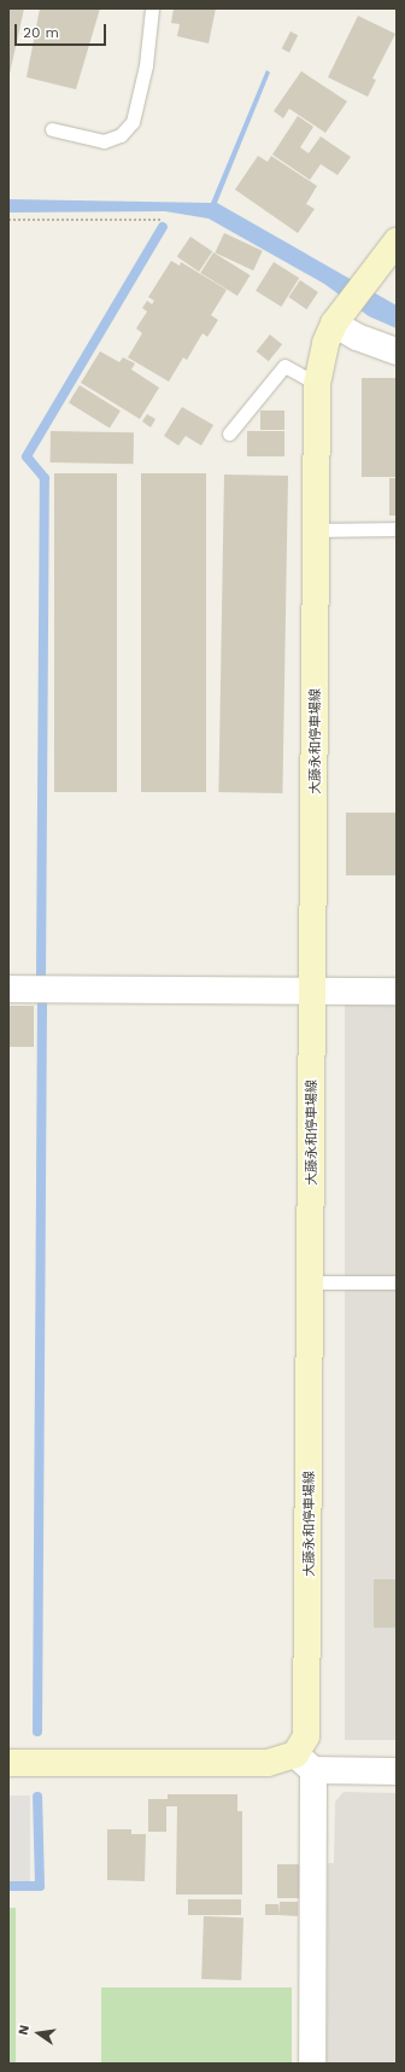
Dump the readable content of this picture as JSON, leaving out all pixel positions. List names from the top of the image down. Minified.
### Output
{"streets":{"main road":["大藤永和停車場線"]},"scale_bar":"20 m","north":"left"}
